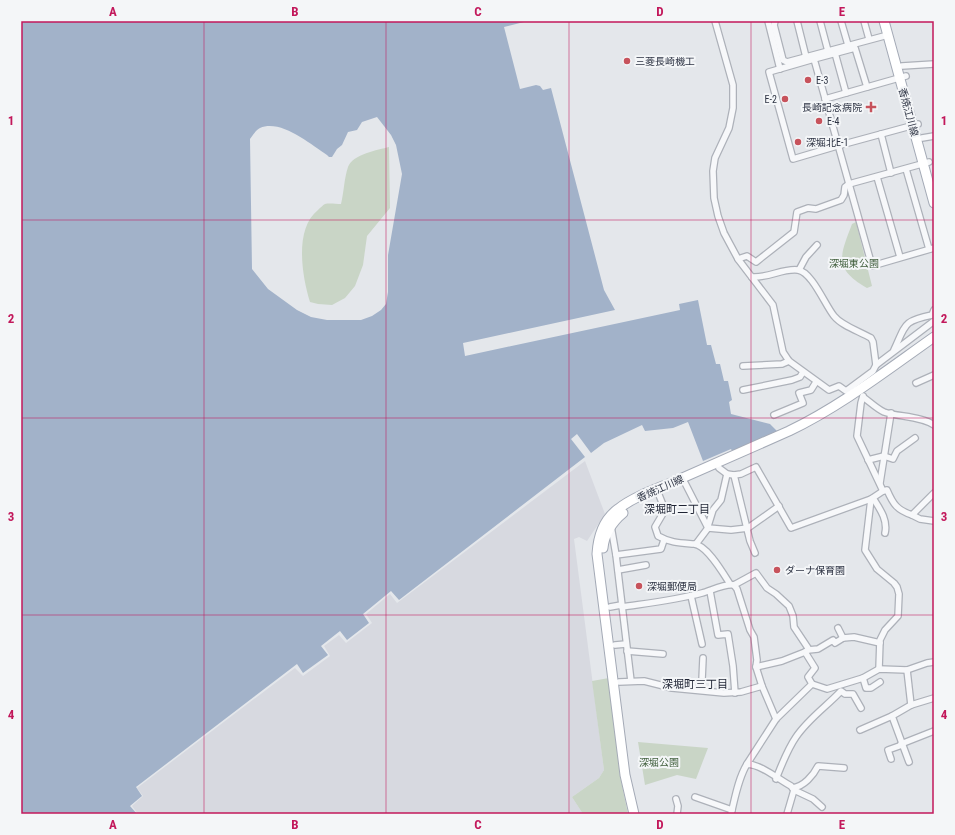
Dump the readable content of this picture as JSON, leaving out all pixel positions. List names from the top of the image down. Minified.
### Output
{"streets":{"main road":["香焼江川線"]},"districts":["深堀町二丁目","深堀町三丁目"],"parks":["深堀東公園","深堀公園"],"places":{"other":["三菱長崎機工","E-3","E-2","E-4","深堀北E-1","ダーナ保育園","深堀郵便局"],"health":["長崎記念病院"]},"grid":{"columns":["A","B","C","D","E"],"rows":["1","2","3","4"]}}
